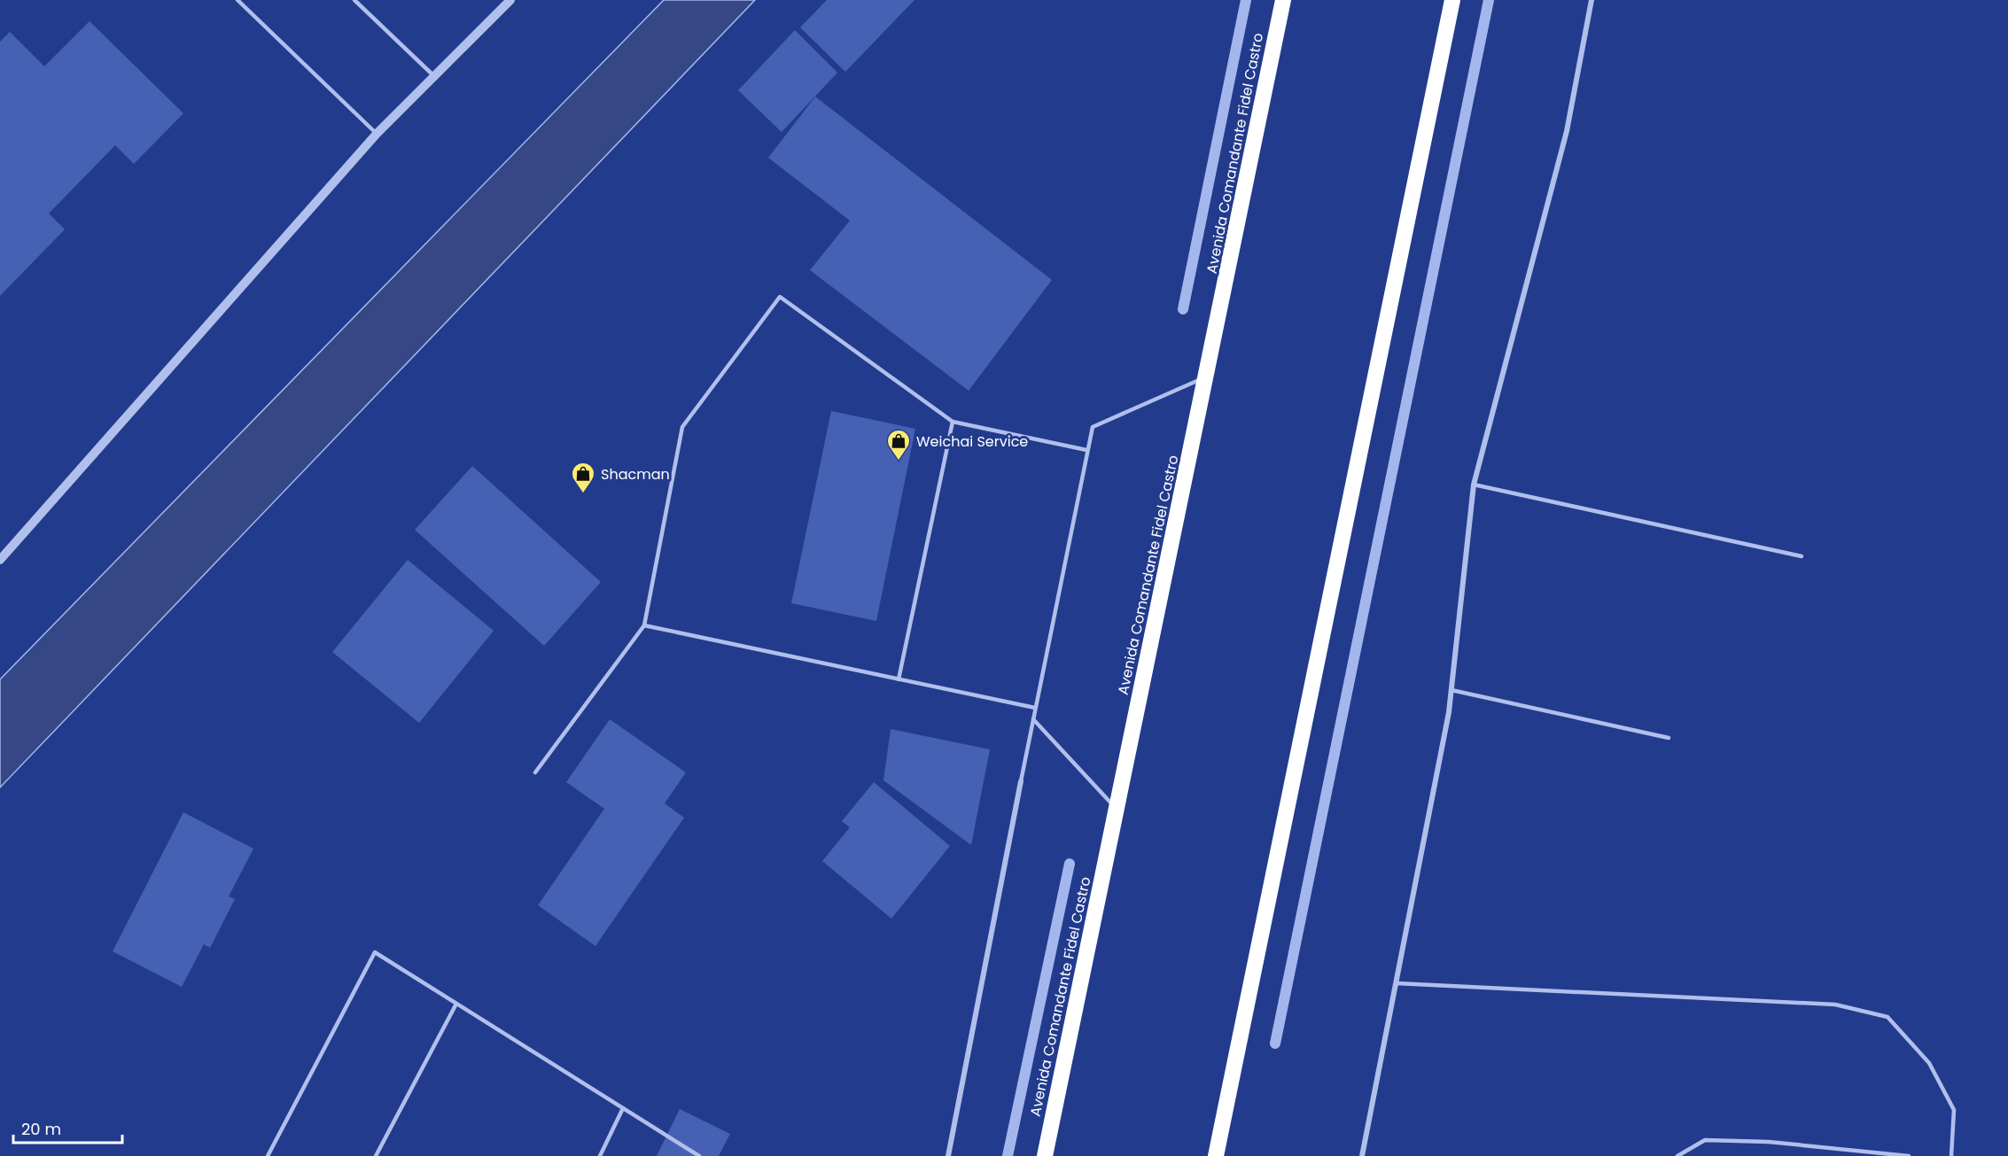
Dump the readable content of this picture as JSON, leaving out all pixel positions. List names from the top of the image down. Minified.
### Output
{"streets":{"highway":["Avenida Comandante Fidel Castro"]},"places":{"shop":["Weichai Service","Shacman"]},"scale_bar":"20 m"}
